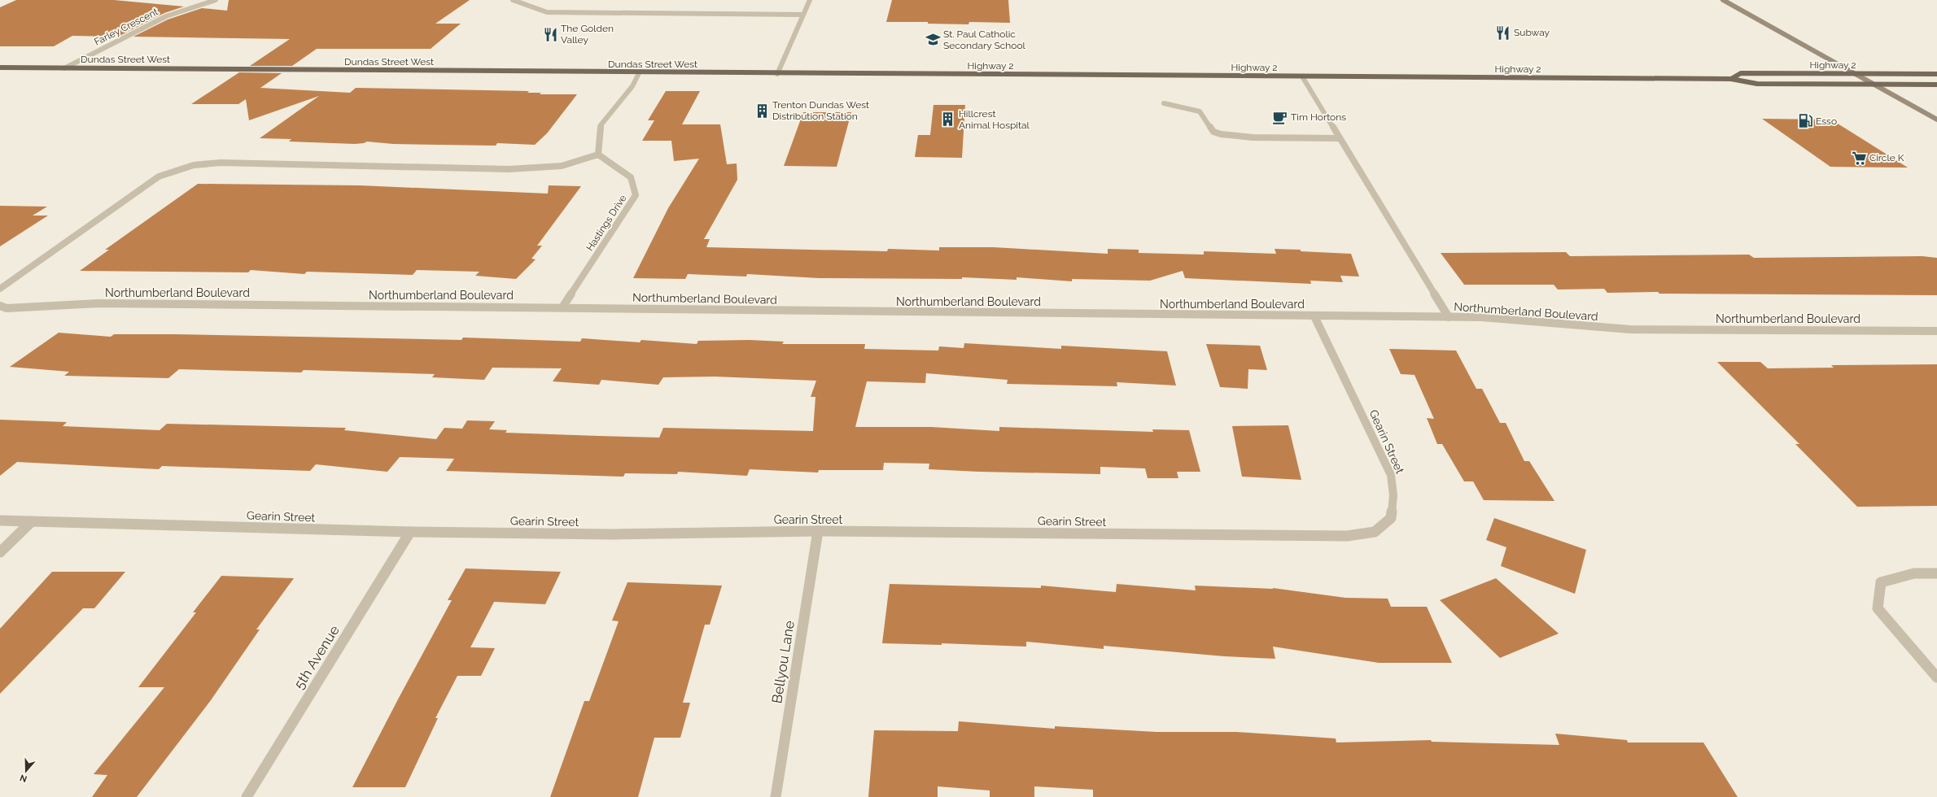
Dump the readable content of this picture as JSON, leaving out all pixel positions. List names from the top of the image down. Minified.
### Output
{"streets":{"main road":["Dundas Street West","Highway 2"],"street":["Farley Crescent","Hastings Drive","Northumberland Boulevard","Gearin Street","5th Avenue","Bellyou Lane"]},"crossings":[["Farley Crescent","Dundas Street West"],["Dundas Street West","Highway 2"],["Hastings Drive","Northumberland Boulevard"],["Northumberland Boulevard","Gearin Street"],["Gearin Street","5th Avenue"],["Gearin Street","Bellyou Lane"]],"places":{"restaurant":["Subway","The Golden Valley"],"school or university":["St. Paul Catholic Secondary School"],"building":["Trenton Dundas West Distribution Station","Hillcrest Animal Hospital"],"cafe":["Tim Hortons"],"fuel station":["Esso"],"supermarket":["Circle K"]},"north":"bottom"}
